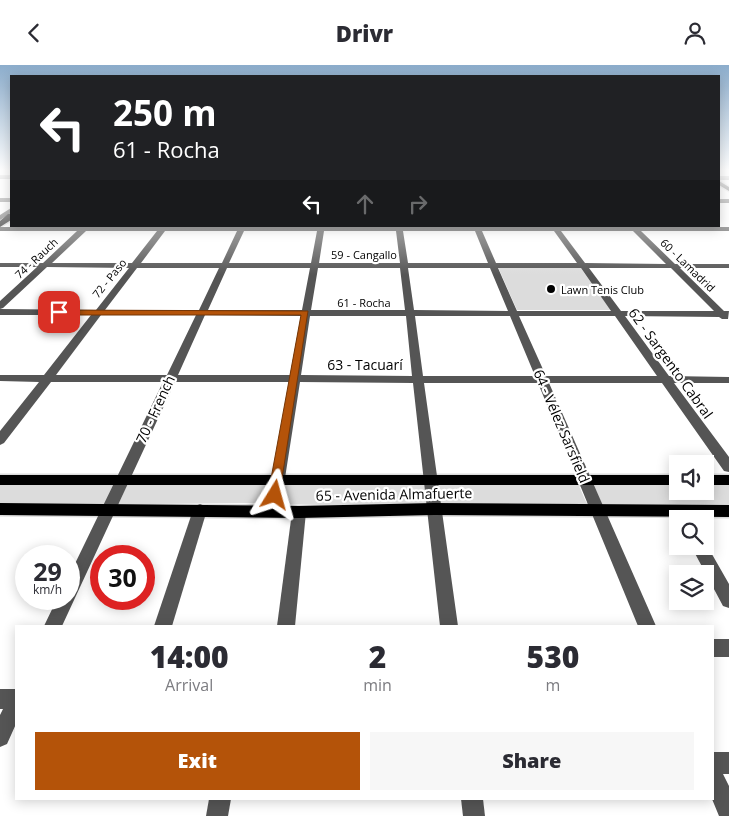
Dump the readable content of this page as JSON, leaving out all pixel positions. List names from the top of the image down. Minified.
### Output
{"streets":{"main road":["65 - Avenida Almafuerte"],"street":["59 - Cangallo","74 - Rauch","60 - Lamadrid","72 - Paso","61 - Rocha","62 - Sargento Cabral","63 - Tacuarí","70 - French","64 - Vélez Sarsfield"]},"crossings":[["59 - Cangallo","74 - Rauch"],["59 - Cangallo","60 - Lamadrid"],["59 - Cangallo","72 - Paso"],["59 - Cangallo","62 - Sargento Cabral"],["59 - Cangallo","70 - French"],["59 - Cangallo","64 - Vélez Sarsfield"],["60 - Lamadrid","61 - Rocha"],["72 - Paso","61 - Rocha"],["72 - Paso","63 - Tacuarí"],["61 - Rocha","62 - Sargento Cabral"],["61 - Rocha","70 - French"],["61 - Rocha","64 - Vélez Sarsfield"],["62 - Sargento Cabral","63 - Tacuarí"],["63 - Tacuarí","70 - French"],["63 - Tacuarí","64 - Vélez Sarsfield"],["70 - French","65 - Avenida Almafuerte"],["64 - Vélez Sarsfield","65 - Avenida Almafuerte"]],"places":["Lawn Tenis Club"],"page":{"header":"Drivr","turn":["250 m","61 - Rocha"],"speed":"29 km/h","limit":"30","eta":["14:00","Arrival","2","min","530","m"],"buttons":["Exit","Share"]}}
